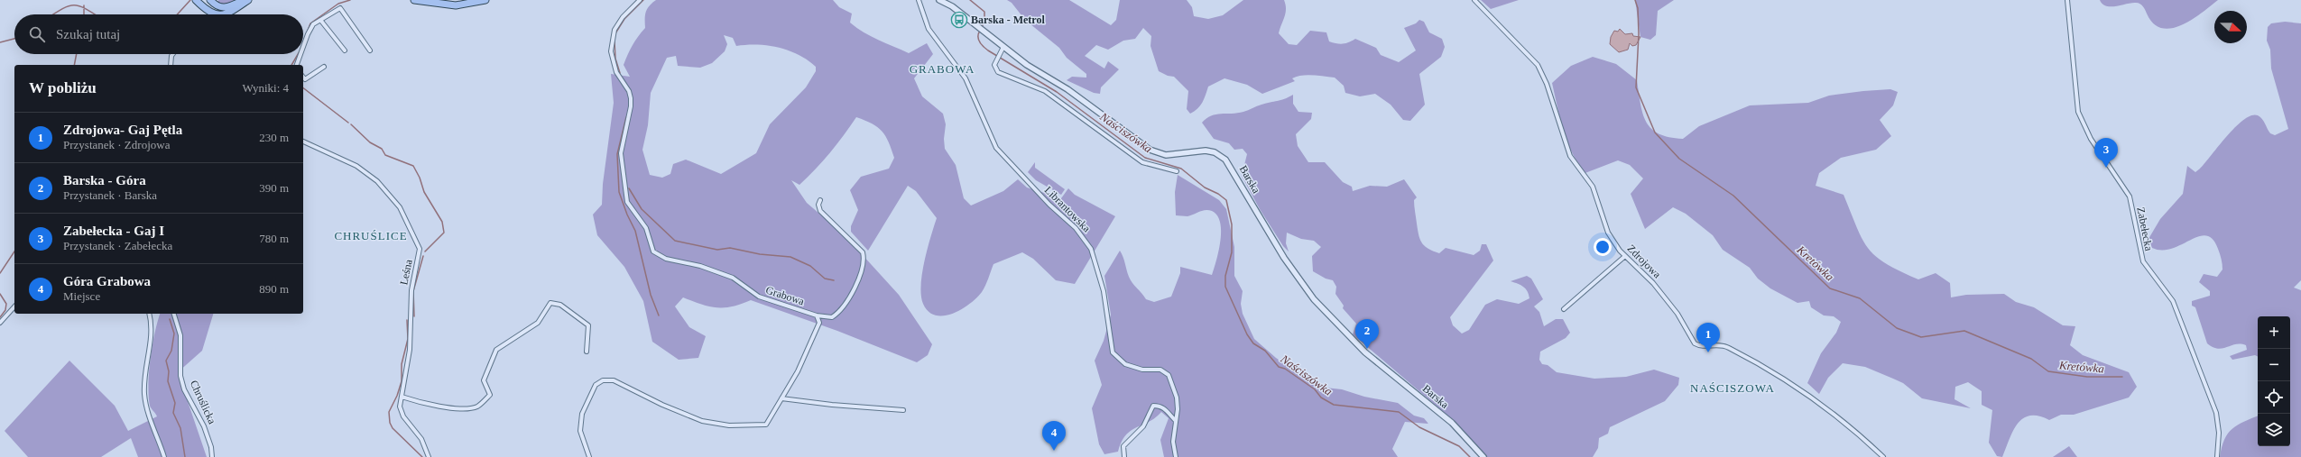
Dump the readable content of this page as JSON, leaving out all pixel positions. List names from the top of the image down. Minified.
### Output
{"streets":{"street":["Barska","Librantowska","Zabełecka","Zdrojowa","Leśna","Grabowa","Chruślicka"]},"districts":["GRABOWA","CHRUŚLICE","NAŚCISZOWA"],"water":["Naściszówka","Kretówka"],"places":{"bus stop":["Barska - Metrol"]},"north":"right","page":{"search":"Szukaj tutaj","heading":["W pobliżu","Wyniki: 4"],"list":[{"mark":"1","name":"Zdrojowa- Gaj Pętla","note":"Przystanek · Zdrojowa","value":"230 m"},{"mark":"2","name":"Barska - Góra","note":"Przystanek · Barska","value":"390 m"},{"mark":"3","name":"Zabełecka - Gaj I","note":"Przystanek · Zabełecka","value":"780 m"},{"mark":"4","name":"Góra Grabowa","note":"Miejsce","value":"890 m"}],"pins":["3","2","1","4"],"map_buttons":["+","−"]}}
